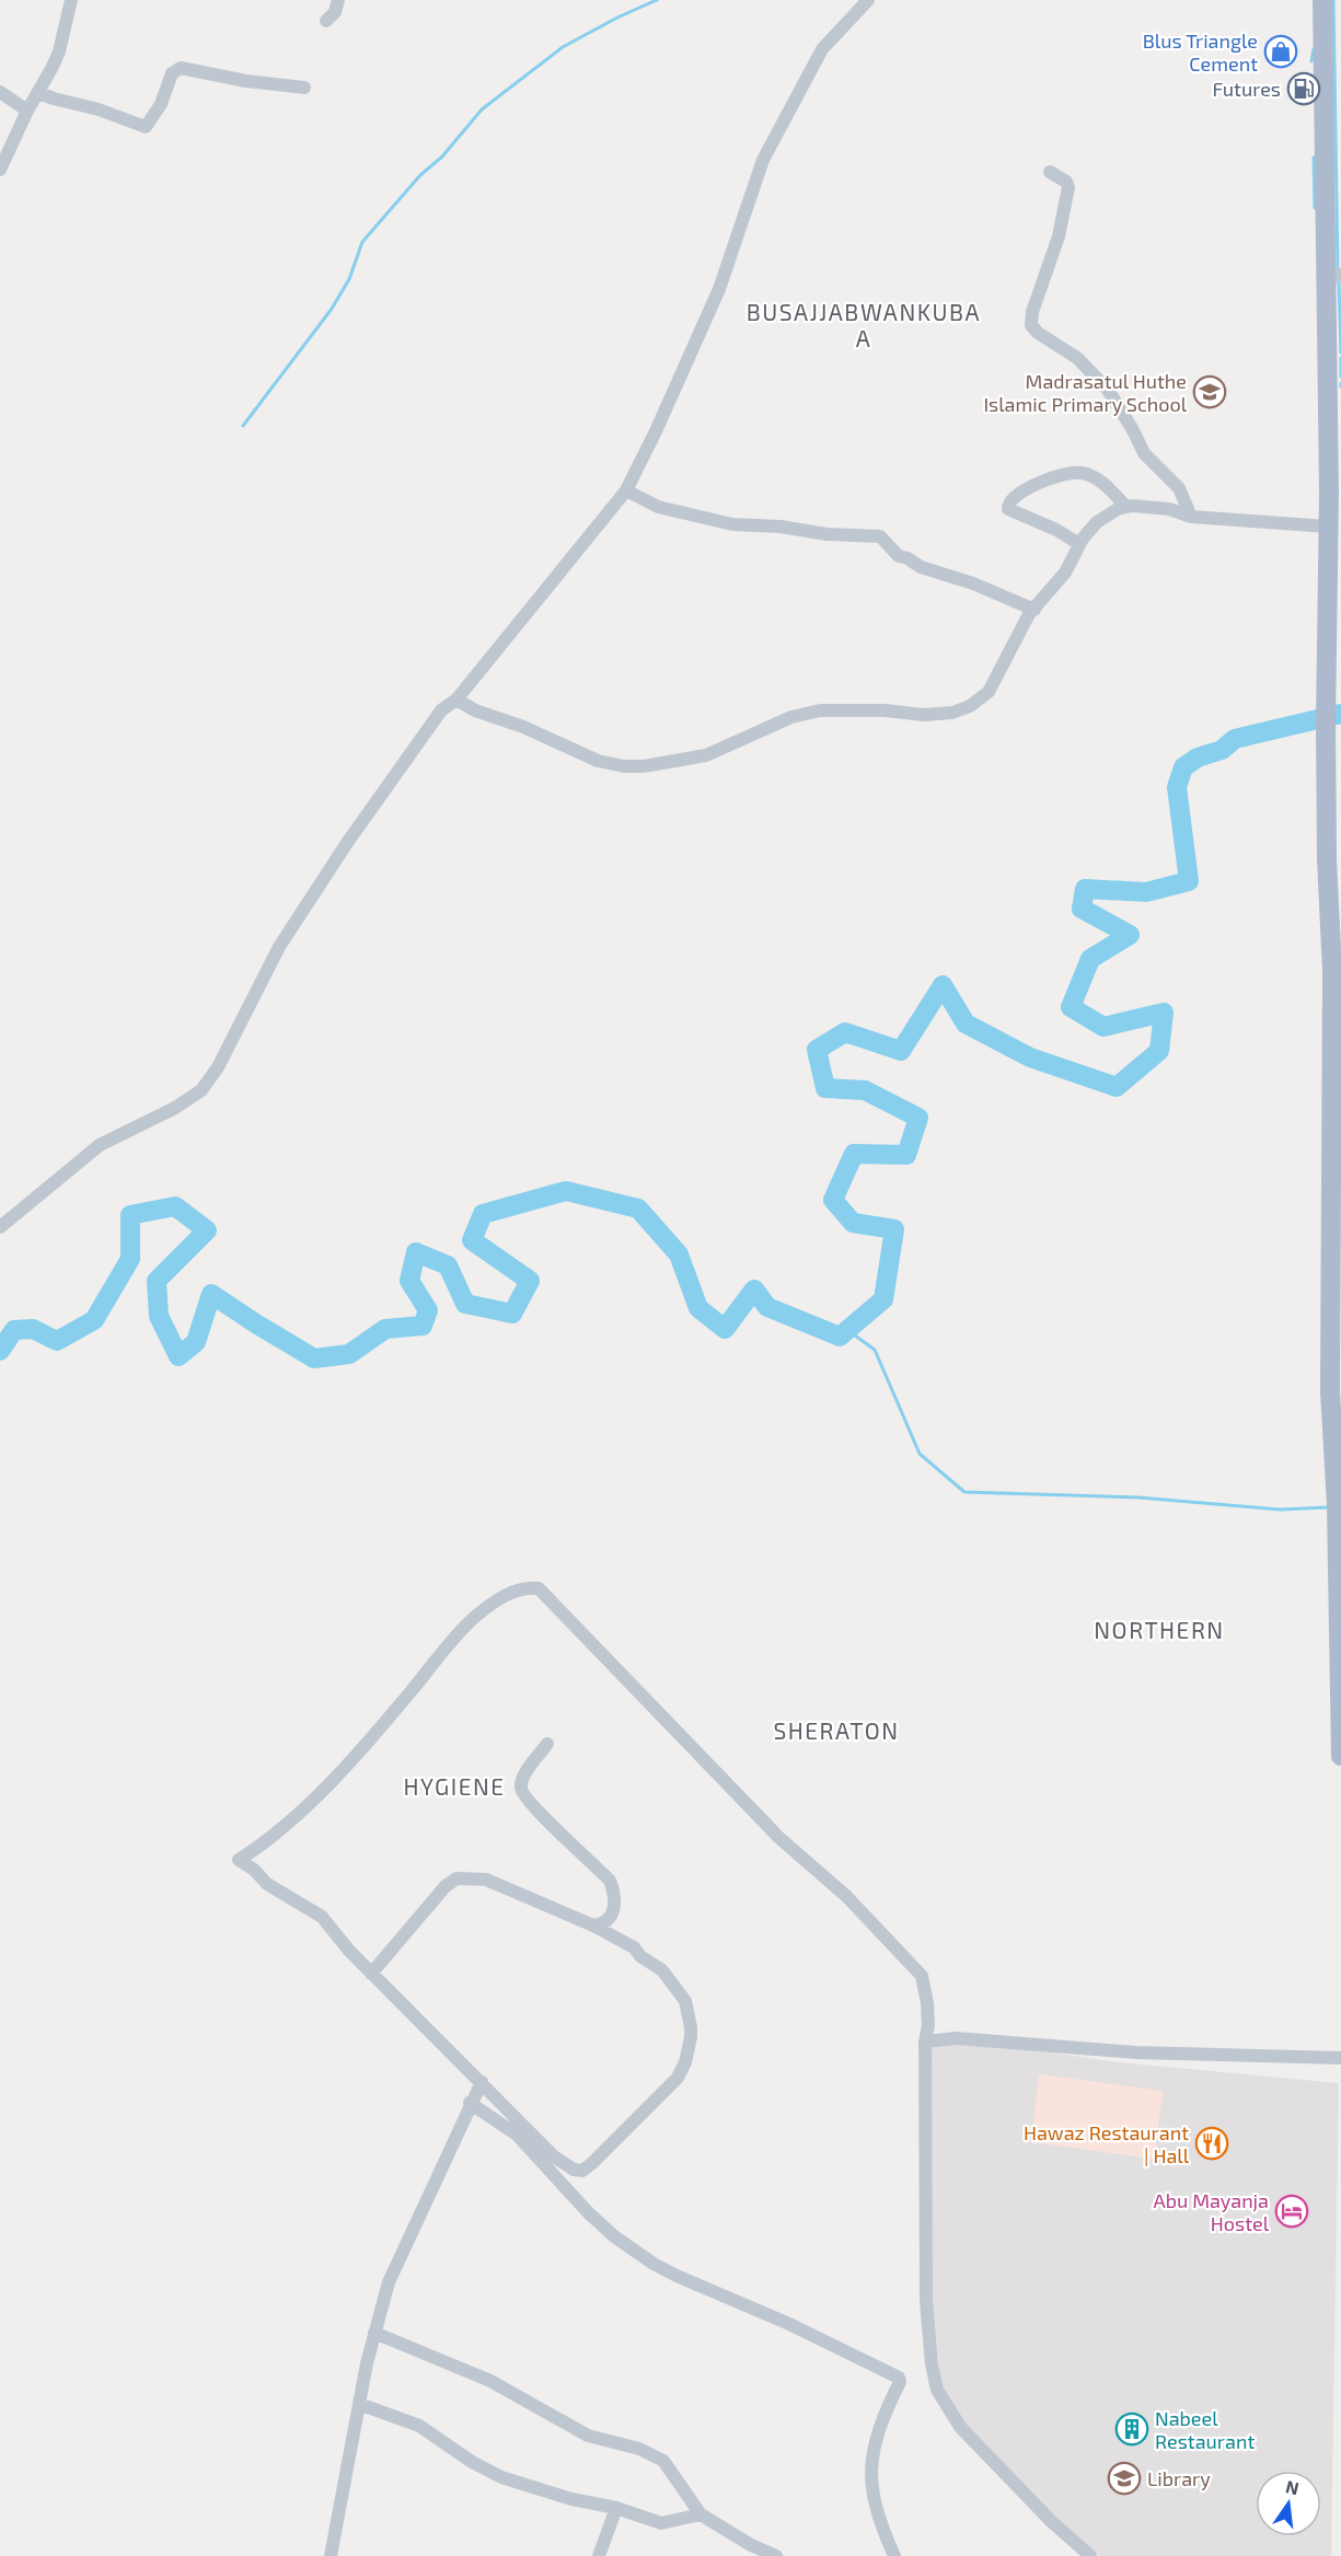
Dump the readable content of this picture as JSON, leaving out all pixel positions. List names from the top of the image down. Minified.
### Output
{"districts":["BUSAJJABWANKUBA A","NORTHERN","SHERATON","HYGIENE"],"places":{"shop":["Blus Triangle Cement"],"fuel station":["Futures"],"school or university":["Madrasatul Huthe Islamic Primary School","Library"],"restaurant":["Hawaz Restaurant | Hall"],"hotel":["Abu Mayanja Hostel"],"building":["Nabeel Restaurant"]},"north":"top"}
